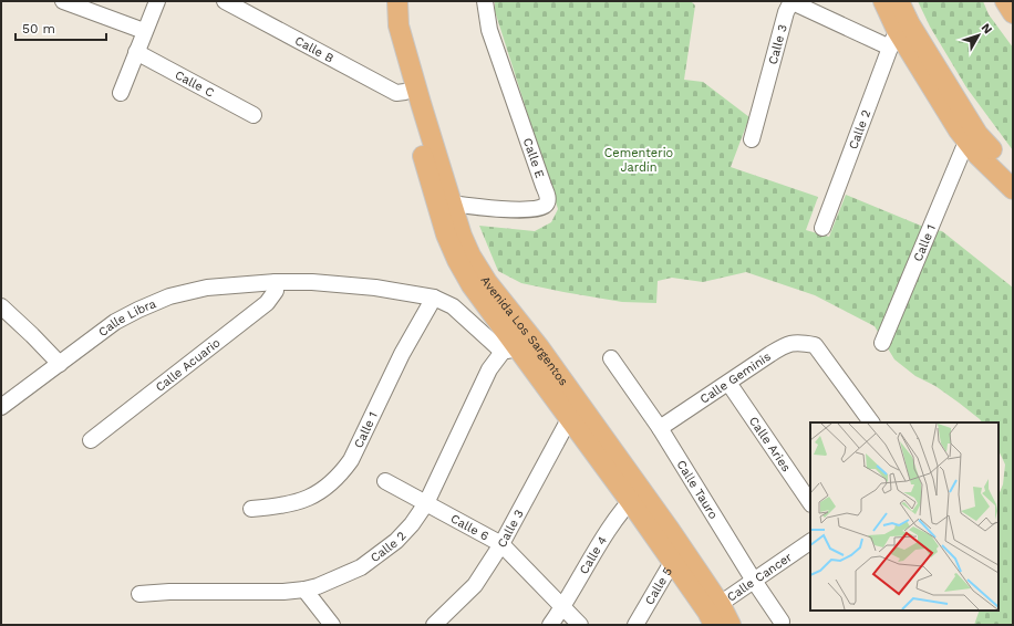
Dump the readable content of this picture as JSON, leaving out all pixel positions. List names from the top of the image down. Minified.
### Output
{"streets":{"main road":["Avenida Los Sargentos"],"street":["Calle 3","Calle B","Calle C","Calle 2","Calle E","Calle 1","Calle Libra","Calle Acuario","Calle Geminis","Calle Aries","Calle Tauro","Calle 6","Calle 4","Calle Cancer","Calle 5"]},"crossings":[["Calle 3","Calle 2"],["Calle 3","Avenida Los Sargentos"],["Calle 3","Calle 6"],["Calle B","Avenida Los Sargentos"],["Calle 2","Calle Libra"],["Calle 2","Avenida Los Sargentos"],["Calle 2","Calle 6"],["Calle E","Avenida Los Sargentos"],["Calle 1","Calle Libra"],["Calle Libra","Avenida Los Sargentos"],["Calle Libra","Calle Acuario"],["Avenida Los Sargentos","Calle 4"],["Avenida Los Sargentos","Calle Cancer"],["Avenida Los Sargentos","Calle 5"],["Calle Geminis","Calle Aries"],["Calle Geminis","Calle Tauro"],["Calle Tauro","Calle Cancer"],["Calle 6","Calle 4"]],"parks":["Cementerio Jardín"],"scale_bar":"50 m","north":"top right"}
